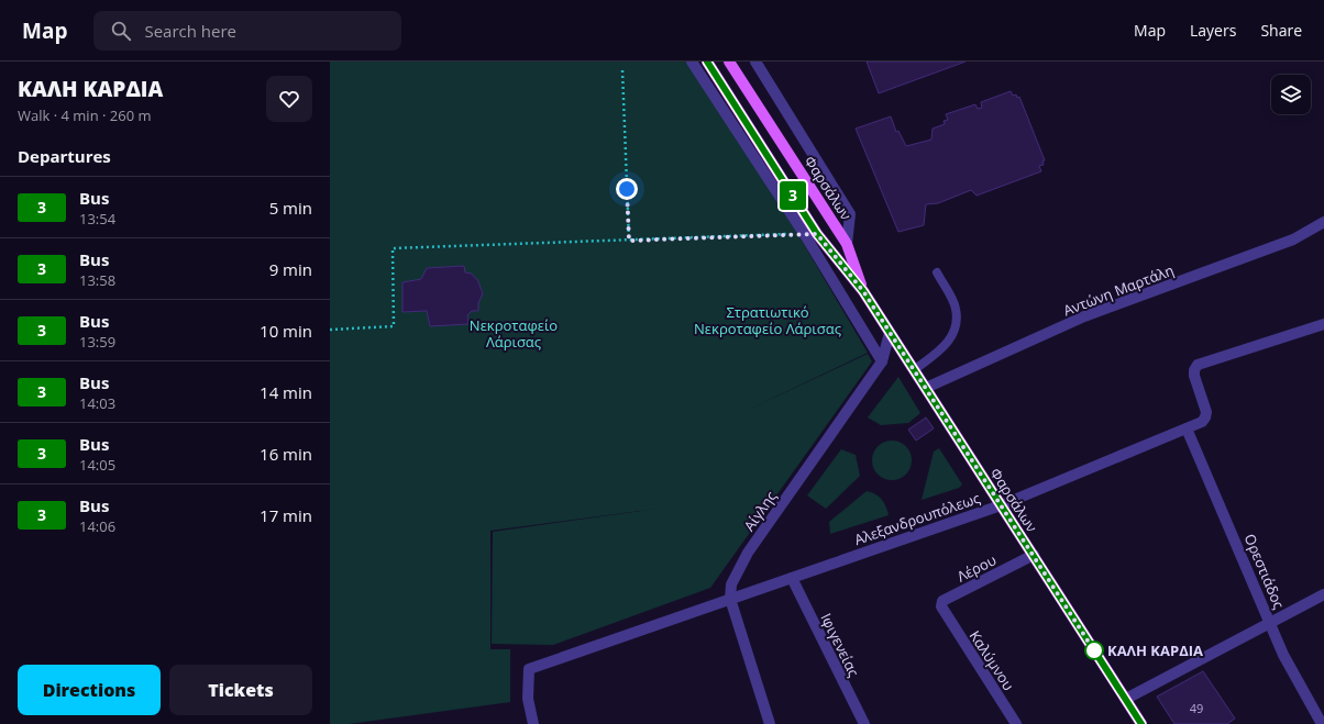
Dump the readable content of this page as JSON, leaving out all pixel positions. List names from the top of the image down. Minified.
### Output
{"streets":{"main road":["Φαρσάλων"],"street":["Αντώνη Μαρτάλη","Αίγλης","Αλεξανδρουπόλεως","Λέρου","Ορεστιάδος","Ιφιγενείας","Καλύμνου"]},"crossings":[["Φαρσάλων","Αντώνη Μαρτάλη"],["Φαρσάλων","Αίγλης"],["Φαρσάλων","Αλεξανδρουπόλεως"],["Φαρσάλων","Λέρου"],["Αίγλης","Αλεξανδρουπόλεως"],["Αλεξανδρουπόλεως","Ορεστιάδος"],["Αλεξανδρουπόλεως","Ιφιγενείας"],["Λέρου","Καλύμνου"]],"parks":["Στρατιωτικό Νεκροταφείο Λάρισας","Νεκροταφείο Λάρισας"],"places":["ΚΑΛΗ ΚΑΡΔΙΑ"],"lines":["bus line 3"],"house_numbers":["49"],"page":{"header":"Map","search":"Search here","nav":["Map","Layers","Share"],"heading":[["ΚΑΛΗ ΚΑΡΔΙΑ","Walk · 4 min · 260 m"],"Departures"],"on_map":"3","list":[{"mark":"3","name":"Bus","note":"13:54","value":"5 min"},{"mark":"3","name":"Bus","note":"13:58","value":"9 min"},{"mark":"3","name":"Bus","note":"13:59","value":"10 min"},{"mark":"3","name":"Bus","note":"14:03","value":"14 min"},{"mark":"3","name":"Bus","note":"14:05","value":"16 min"},{"mark":"3","name":"Bus","note":"14:06","value":"17 min"}],"buttons":["Directions","Tickets"]}}
